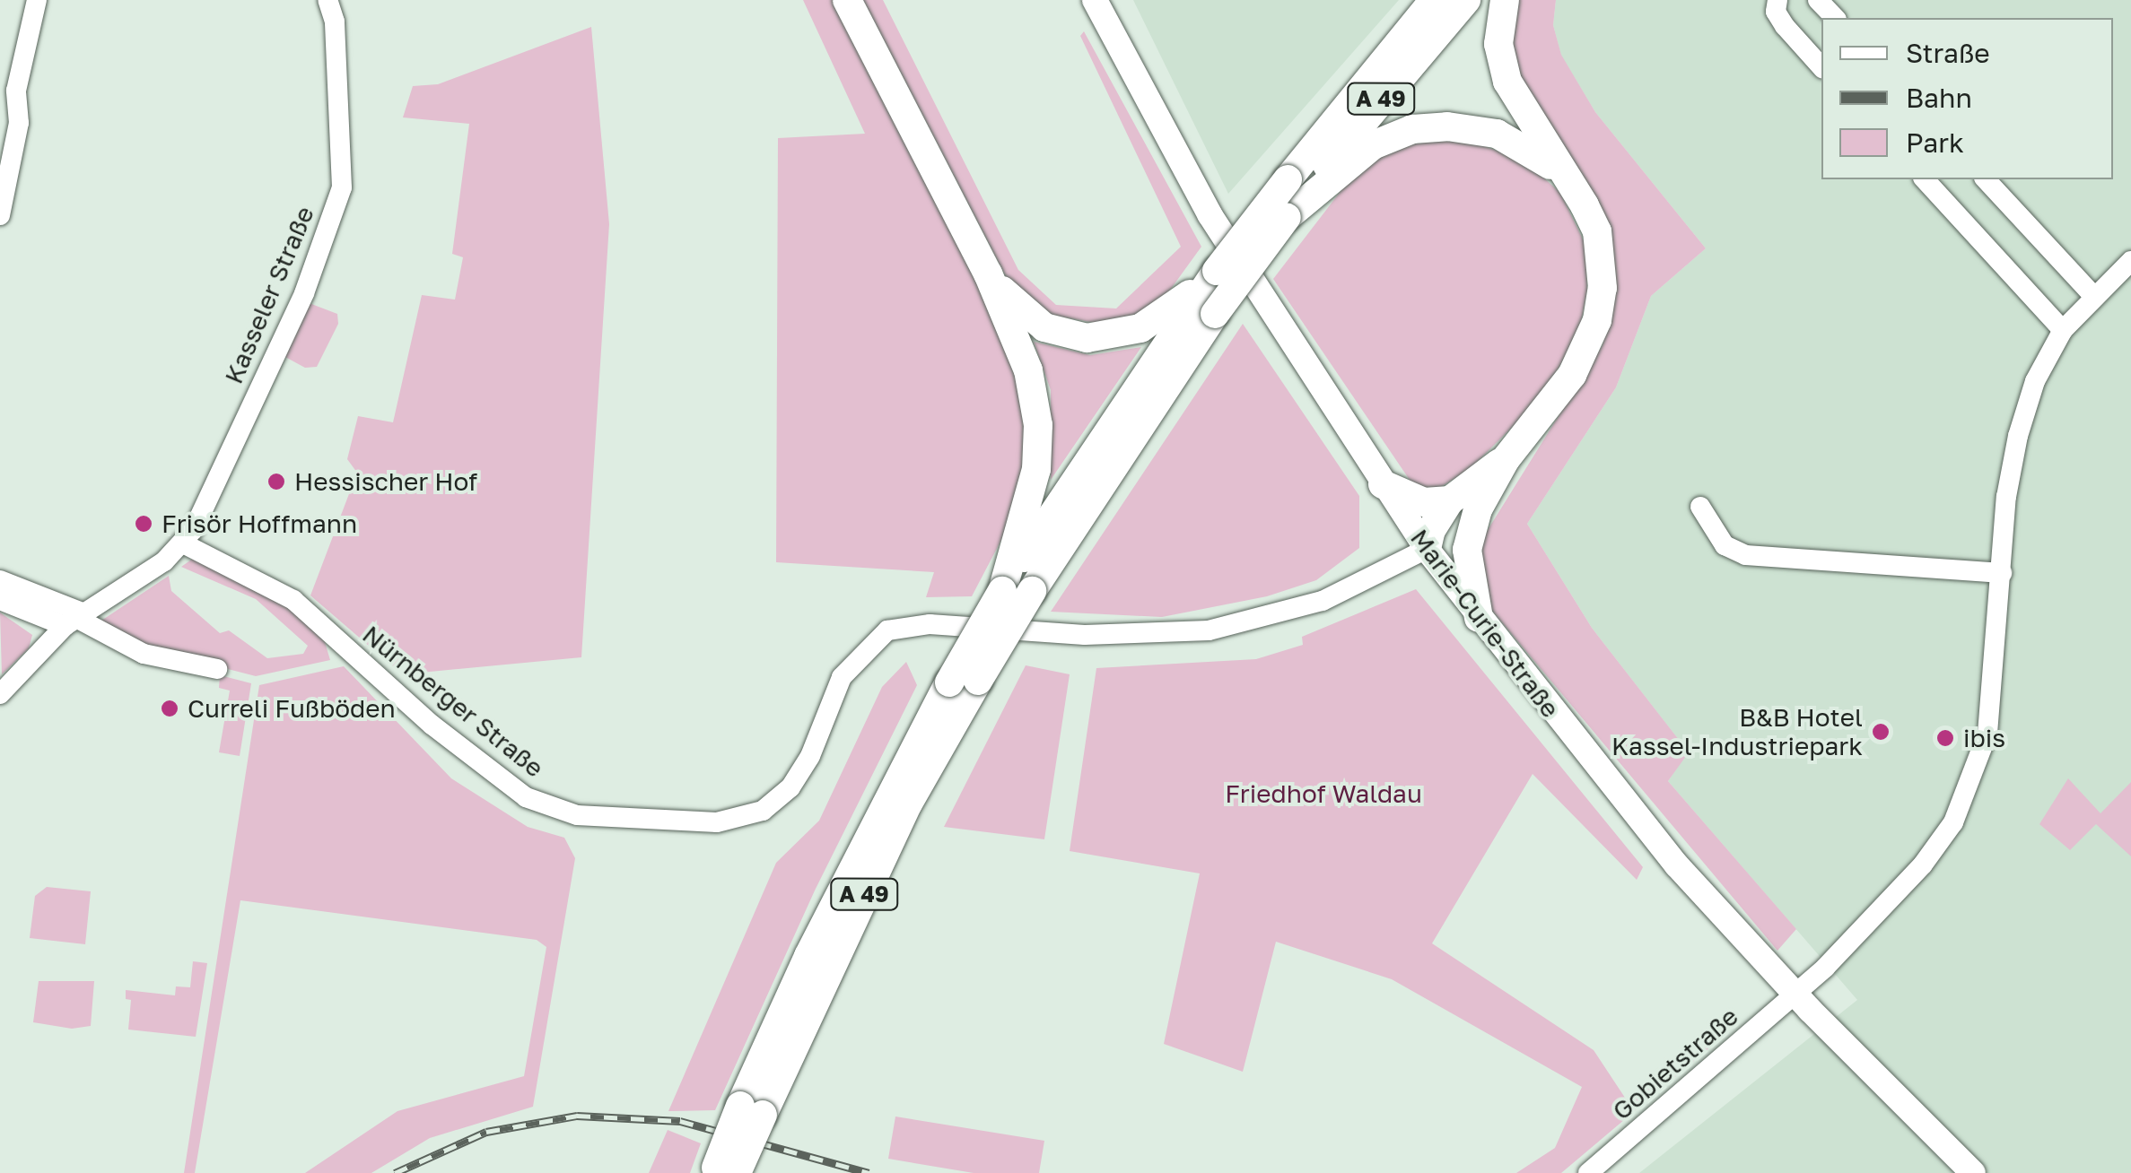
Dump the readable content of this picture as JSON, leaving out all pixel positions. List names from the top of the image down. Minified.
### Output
{"streets":{"highway":["A 49"],"main road":["Marie-Curie-Straße"],"street":["Kasseler Straße","Nürnberger Straße","Gobietstraße"]},"crossings":[["Kasseler Straße","Nürnberger Straße"],["Marie-Curie-Straße","Nürnberger Straße"],["Marie-Curie-Straße","Gobietstraße"]],"parks":["Friedhof Waldau"],"places":["Hessischer Hof","Frisör Hoffmann","Curreli Fußböden","B&B Hotel Kassel-Industriepark","ibis"],"legend":["Straße","Bahn","Park"]}
